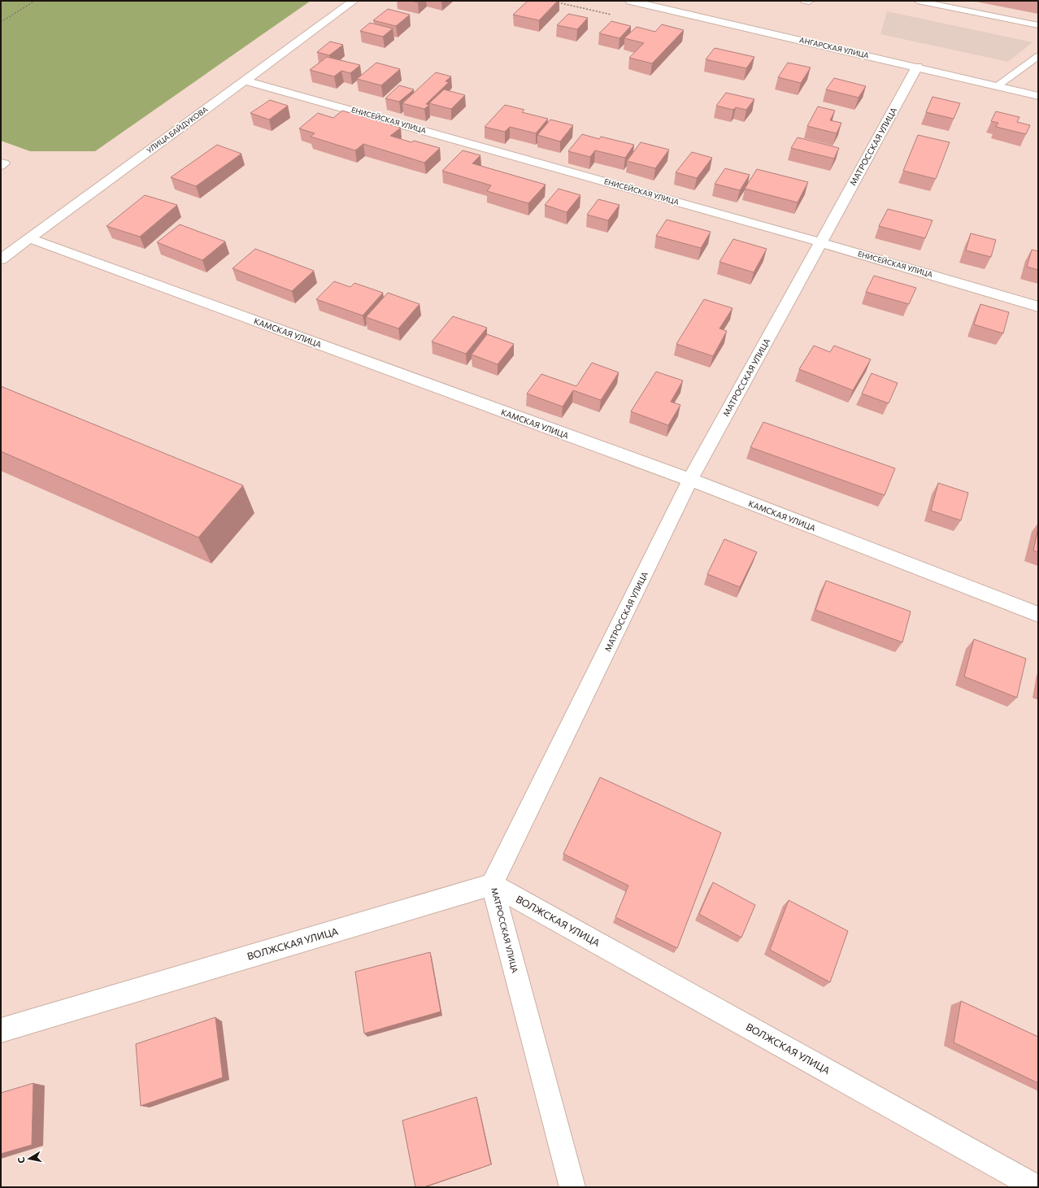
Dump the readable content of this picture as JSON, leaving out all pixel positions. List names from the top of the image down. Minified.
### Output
{"streets":{"street":["АНГАРСКАЯ УЛИЦА","ЕНИСЕЙСКАЯ УЛИЦА","УЛИЦА БАЙДУКОВА","МАТРОССКАЯ УЛИЦА","КАМСКАЯ УЛИЦА","ВОЛЖСКАЯ УЛИЦА"]},"crossings":[["АНГАРСКАЯ УЛИЦА","МАТРОССКАЯ УЛИЦА"],["ЕНИСЕЙСКАЯ УЛИЦА","УЛИЦА БАЙДУКОВА"],["ЕНИСЕЙСКАЯ УЛИЦА","МАТРОССКАЯ УЛИЦА"],["УЛИЦА БАЙДУКОВА","КАМСКАЯ УЛИЦА"],["МАТРОССКАЯ УЛИЦА","КАМСКАЯ УЛИЦА"],["МАТРОССКАЯ УЛИЦА","ВОЛЖСКАЯ УЛИЦА"]],"north":"left"}
